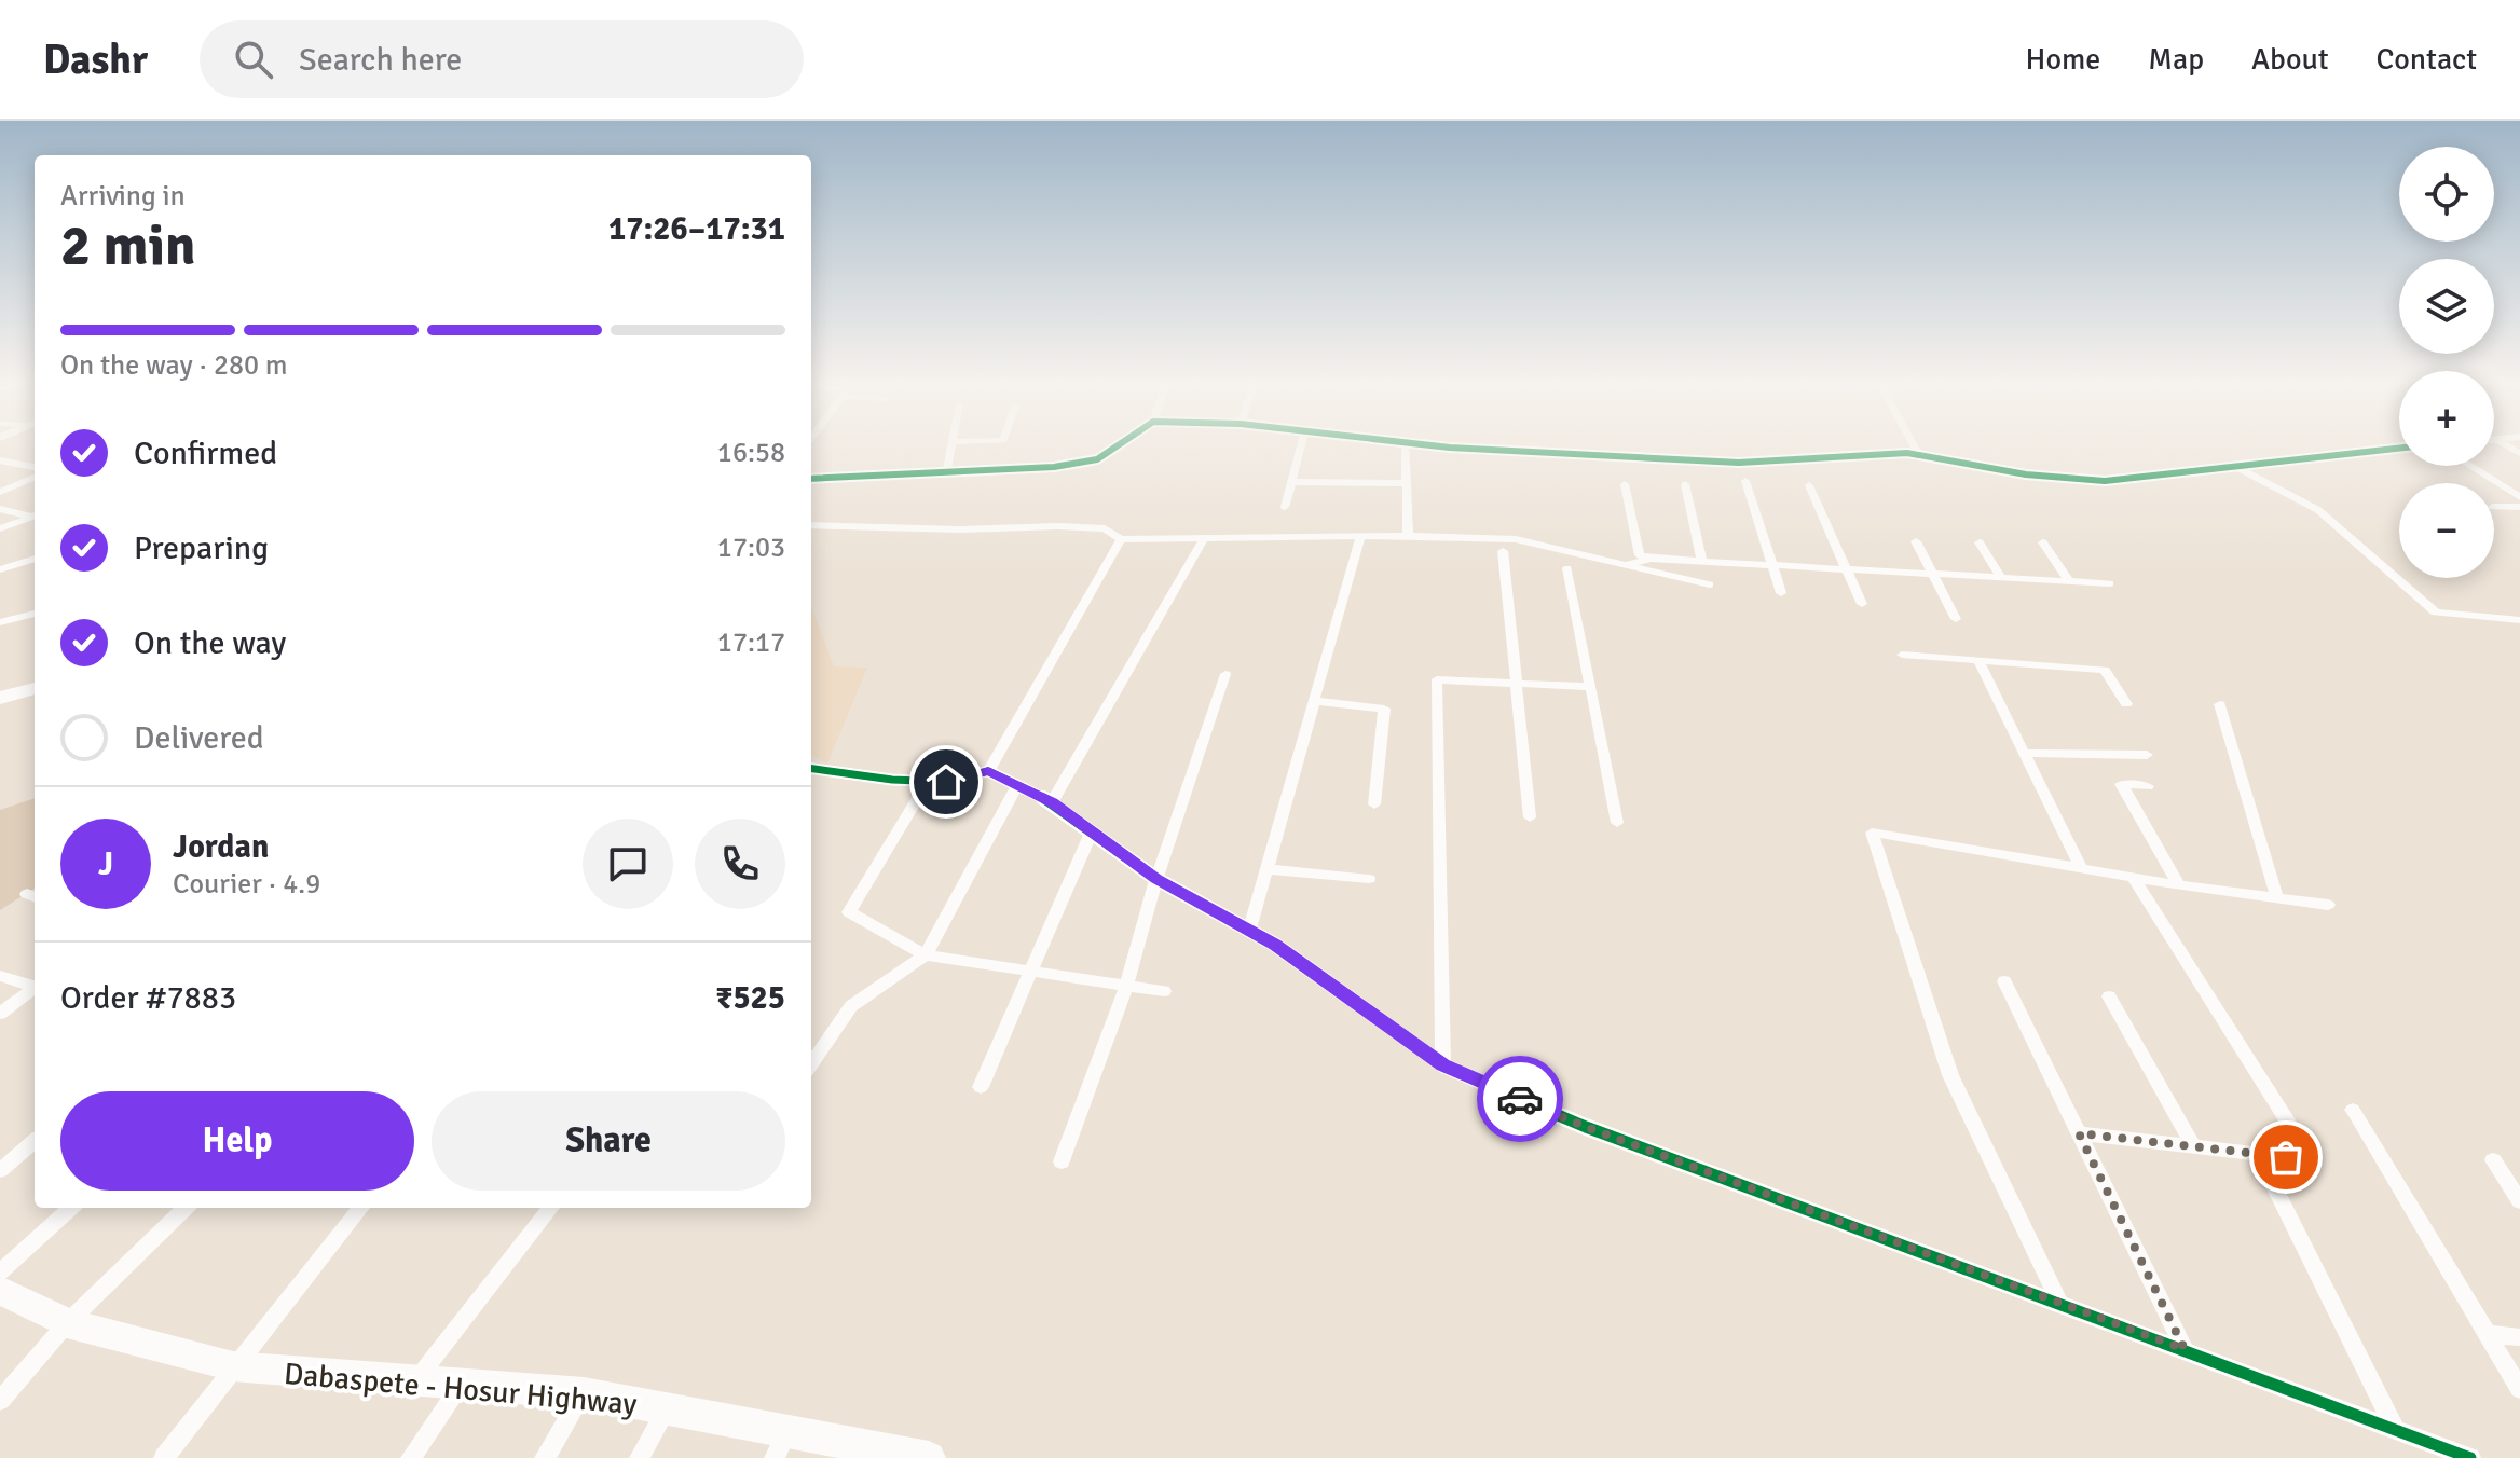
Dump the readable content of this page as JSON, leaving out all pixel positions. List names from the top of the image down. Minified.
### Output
{"streets":{"main road":["Dabaspete - Hosur Highway"]},"page":{"header":"Dashr","search":"Search here","nav":["Home","Map","About","Contact"],"map_buttons":["+","−"],"heading":["2 min","Arriving in","17:26–17:31"],"panel":["Jordan","Courier · 4.9","Order #7883","₹525"],"bar":"On the way · 280 m","list":[["Confirmed","16:58"],["Preparing","17:03"],["On the way","17:17"],"Delivered"],"round":"J","buttons":["Help","Share"]}}
